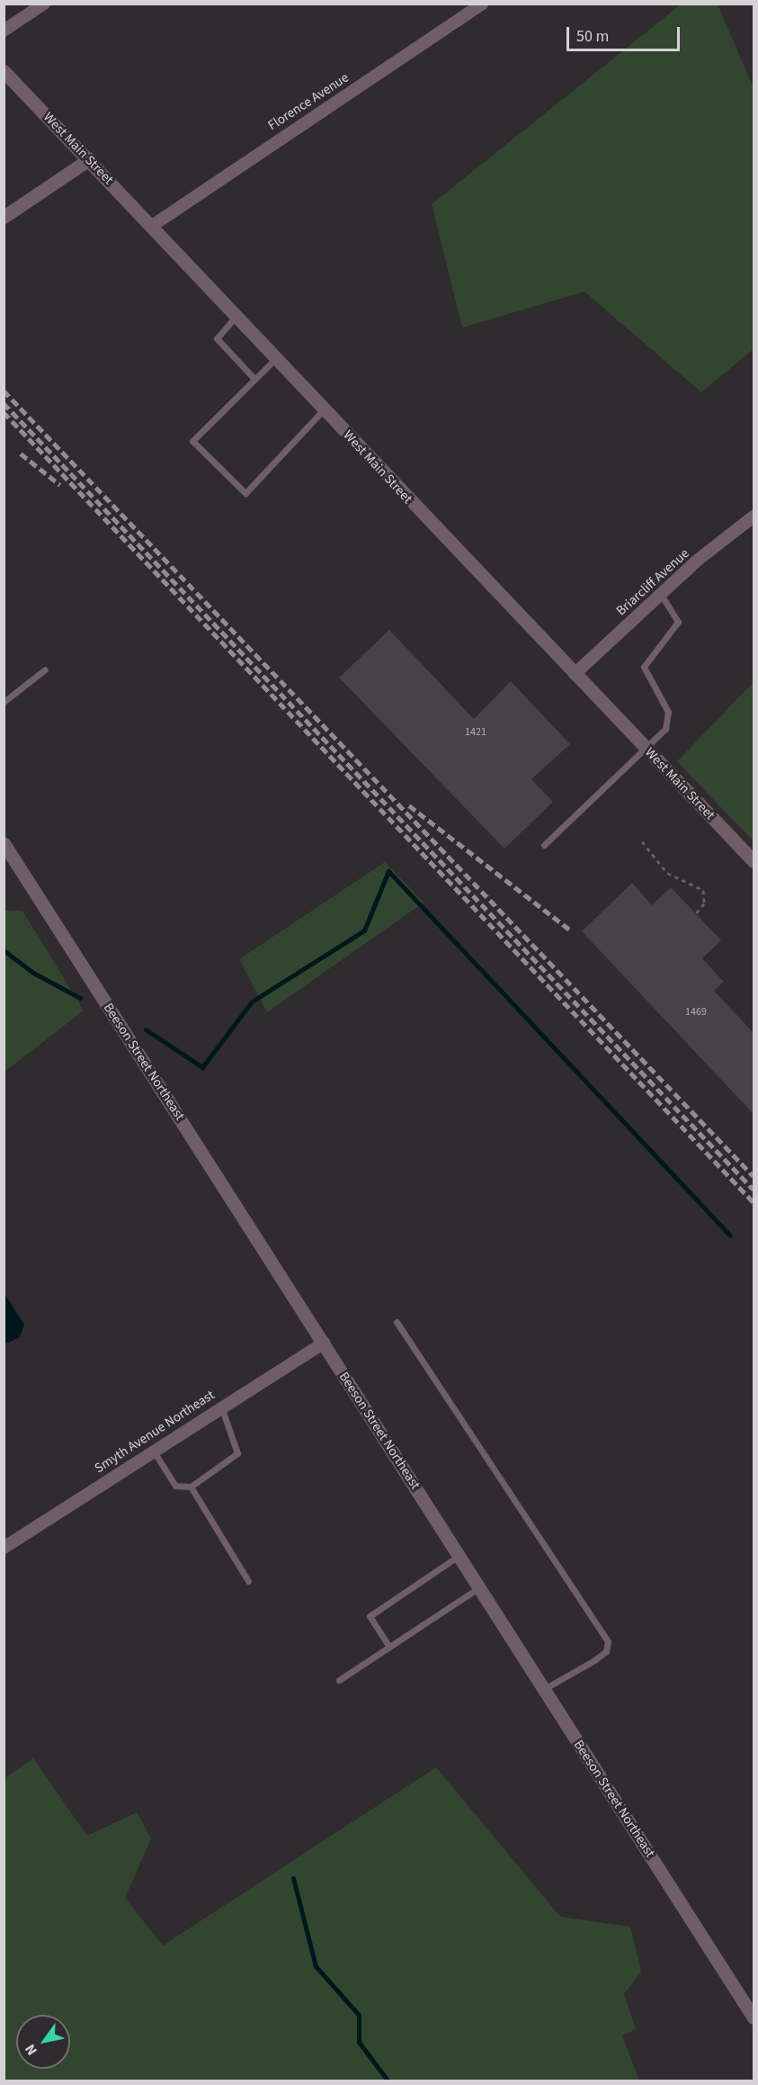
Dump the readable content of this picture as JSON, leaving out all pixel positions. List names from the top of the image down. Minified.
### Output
{"streets":{"street":["Florence Avenue","West Main Street","Briarcliff Avenue","Beeson Street Northeast","Smyth Avenue Northeast"]},"crossings":[["Florence Avenue","West Main Street"],["West Main Street","Briarcliff Avenue"],["Beeson Street Northeast","Smyth Avenue Northeast"]],"house_numbers":["1421","1469"],"scale_bar":"50 m","north":"bottom left"}
